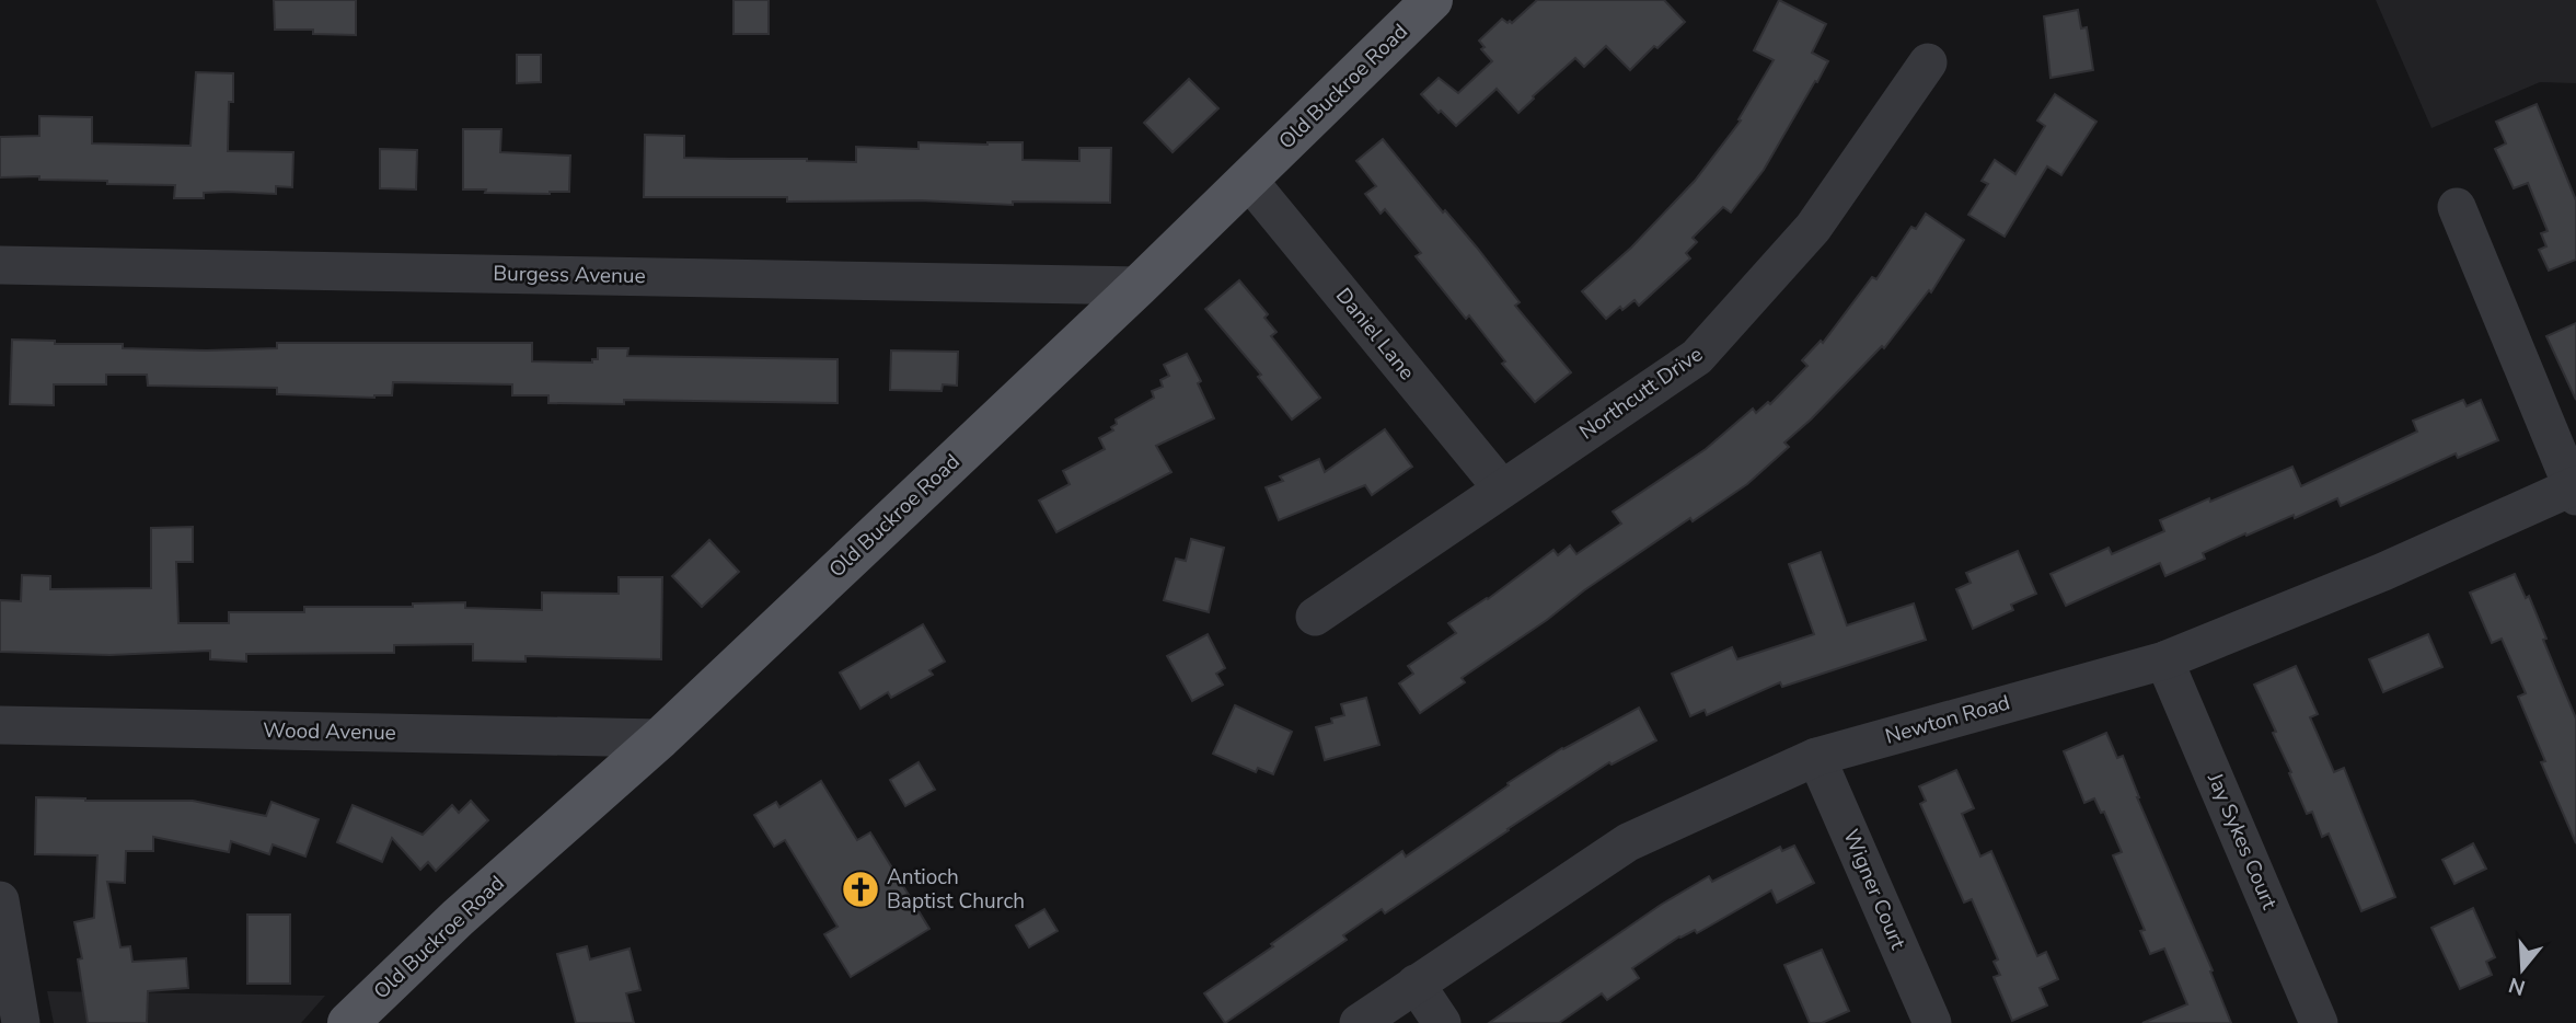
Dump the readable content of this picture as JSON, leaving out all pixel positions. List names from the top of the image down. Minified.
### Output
{"streets":{"main road":["Old Buckroe Road"],"street":["Burgess Avenue","Daniel Lane","Northcutt Drive","Newton Road","Wood Avenue","Jay Sykes Court","Wigner Court"]},"crossings":[["Old Buckroe Road","Burgess Avenue"],["Old Buckroe Road","Daniel Lane"],["Old Buckroe Road","Wood Avenue"],["Daniel Lane","Northcutt Drive"],["Newton Road","Jay Sykes Court"],["Newton Road","Wigner Court"]],"places":{"church":["Antioch Baptist Church"]},"north":"bottom"}
